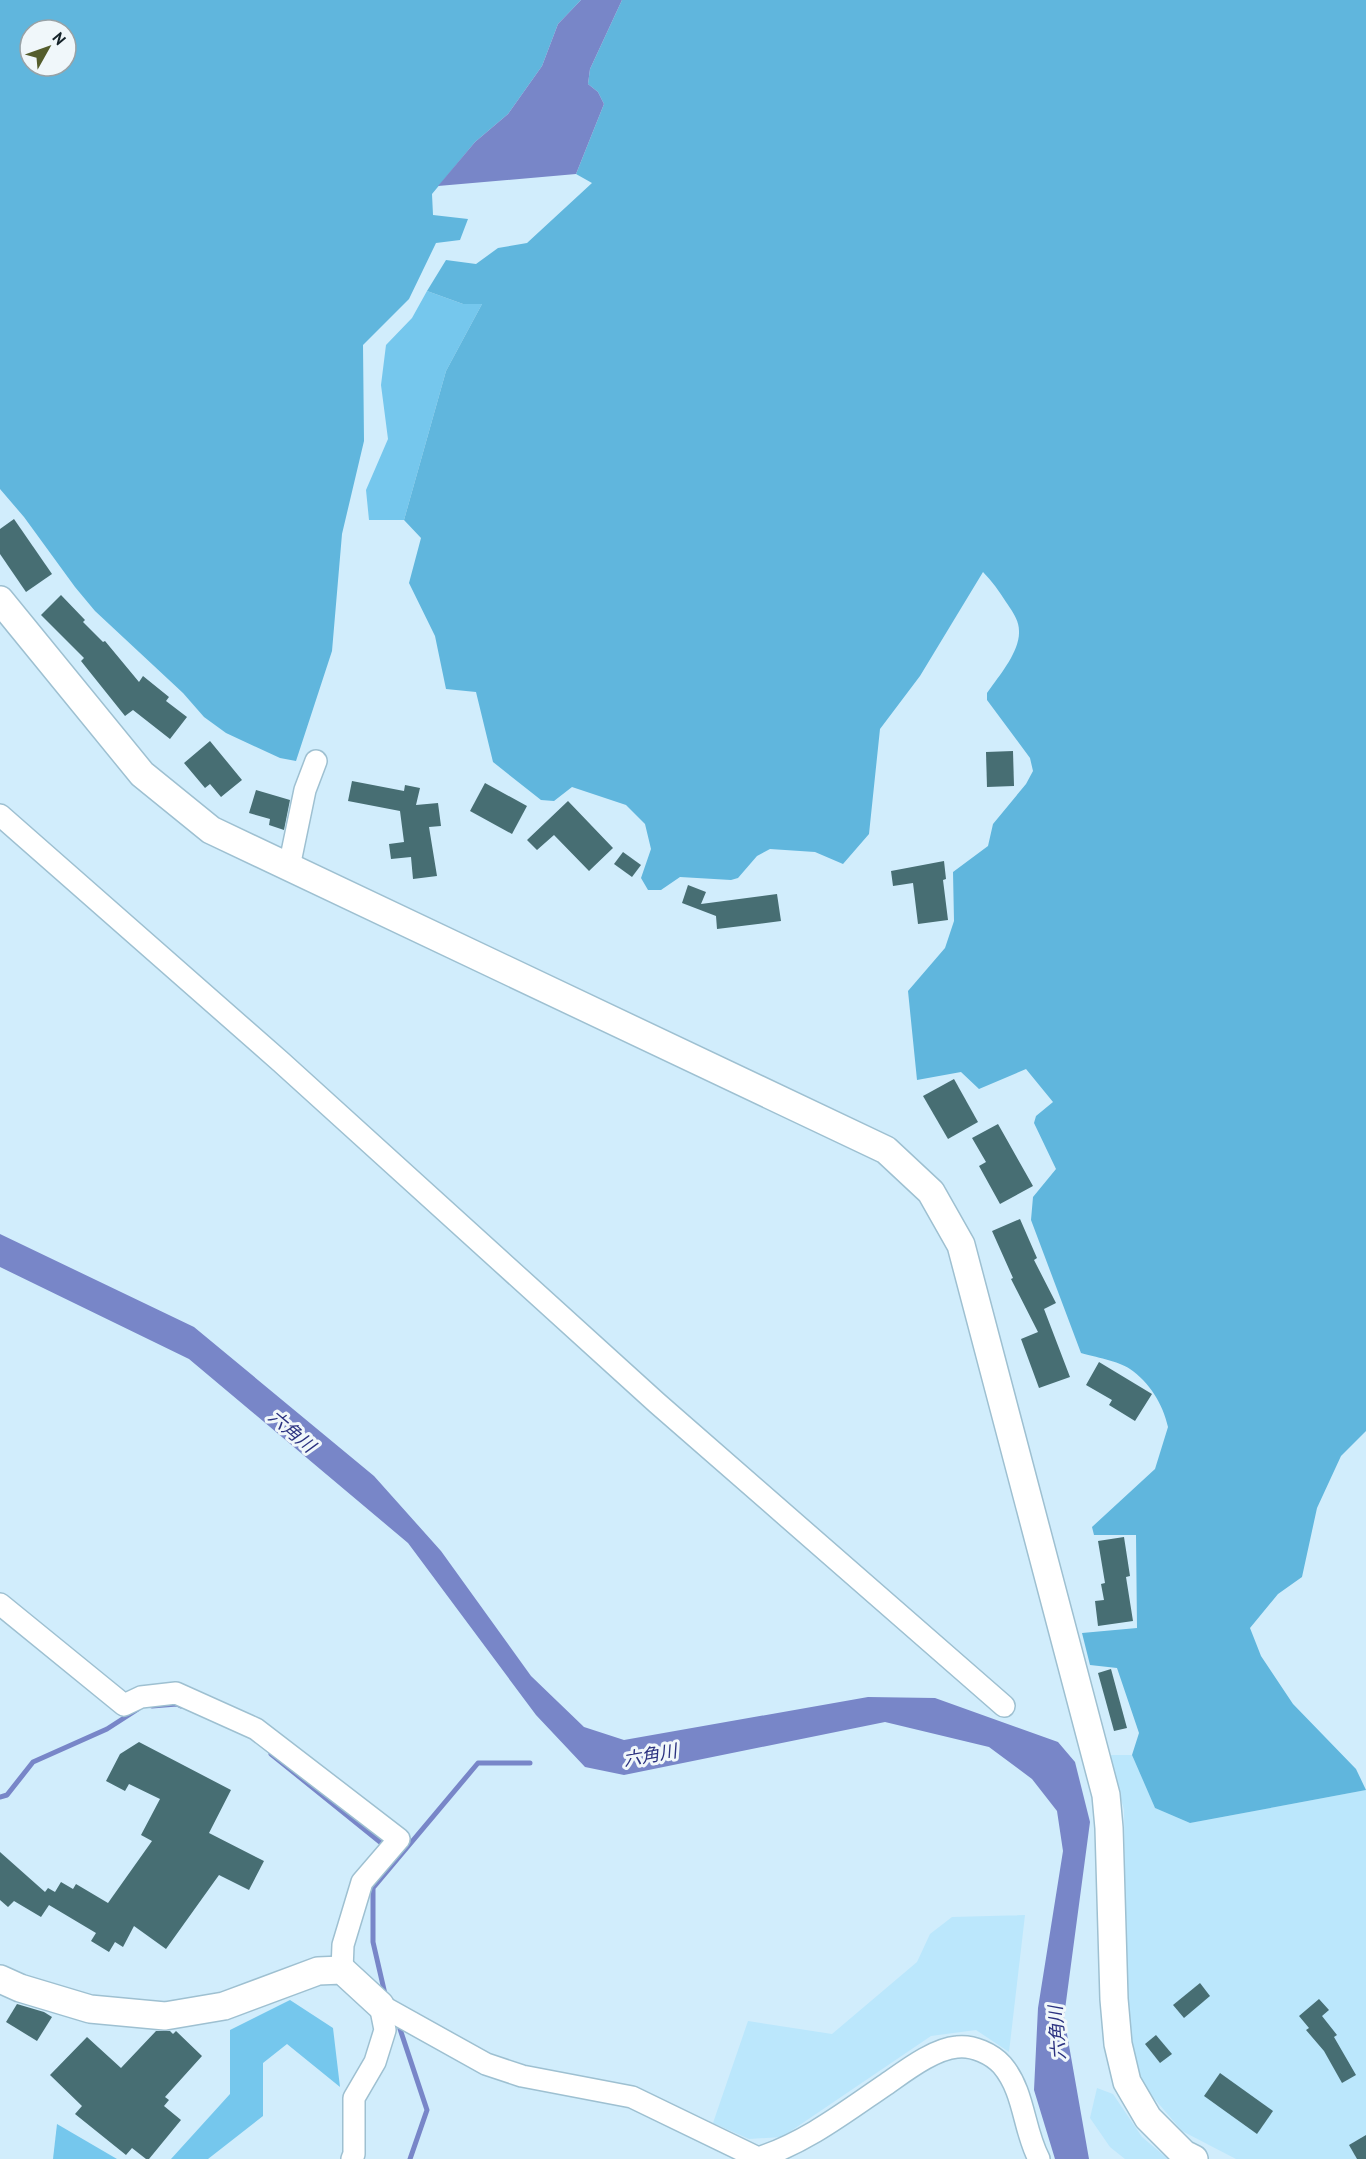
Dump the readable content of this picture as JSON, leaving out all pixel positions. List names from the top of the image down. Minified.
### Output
{"water":["六角川"],"north":"top right"}
